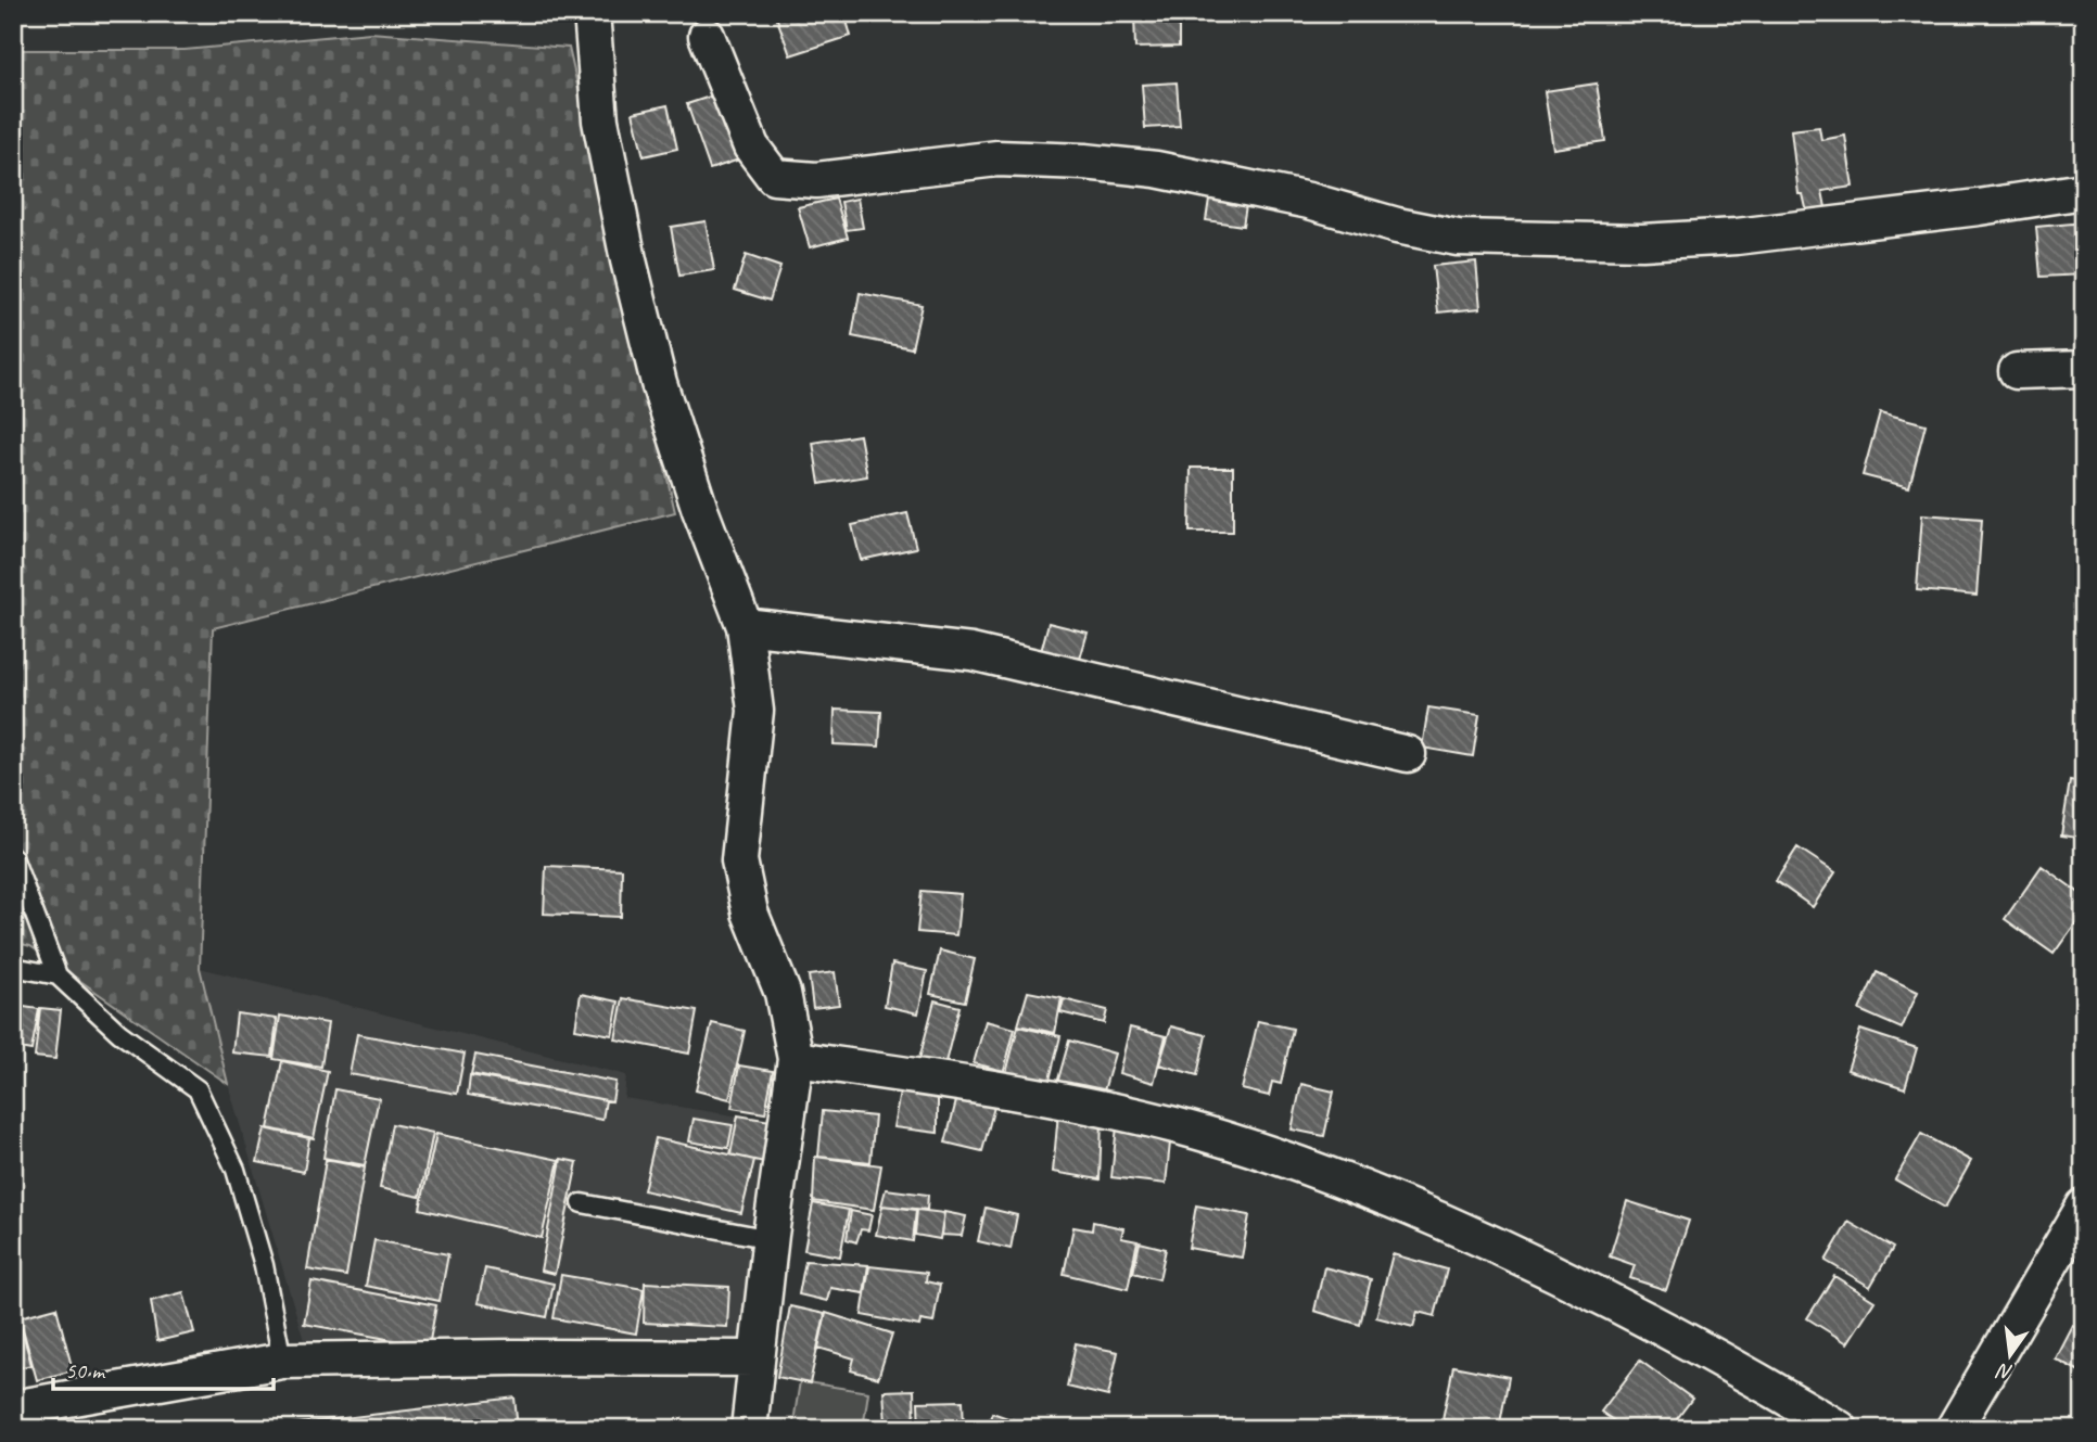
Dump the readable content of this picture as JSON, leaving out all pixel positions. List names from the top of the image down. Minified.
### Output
{"scale_bar":"50 m","north":"bottom"}
